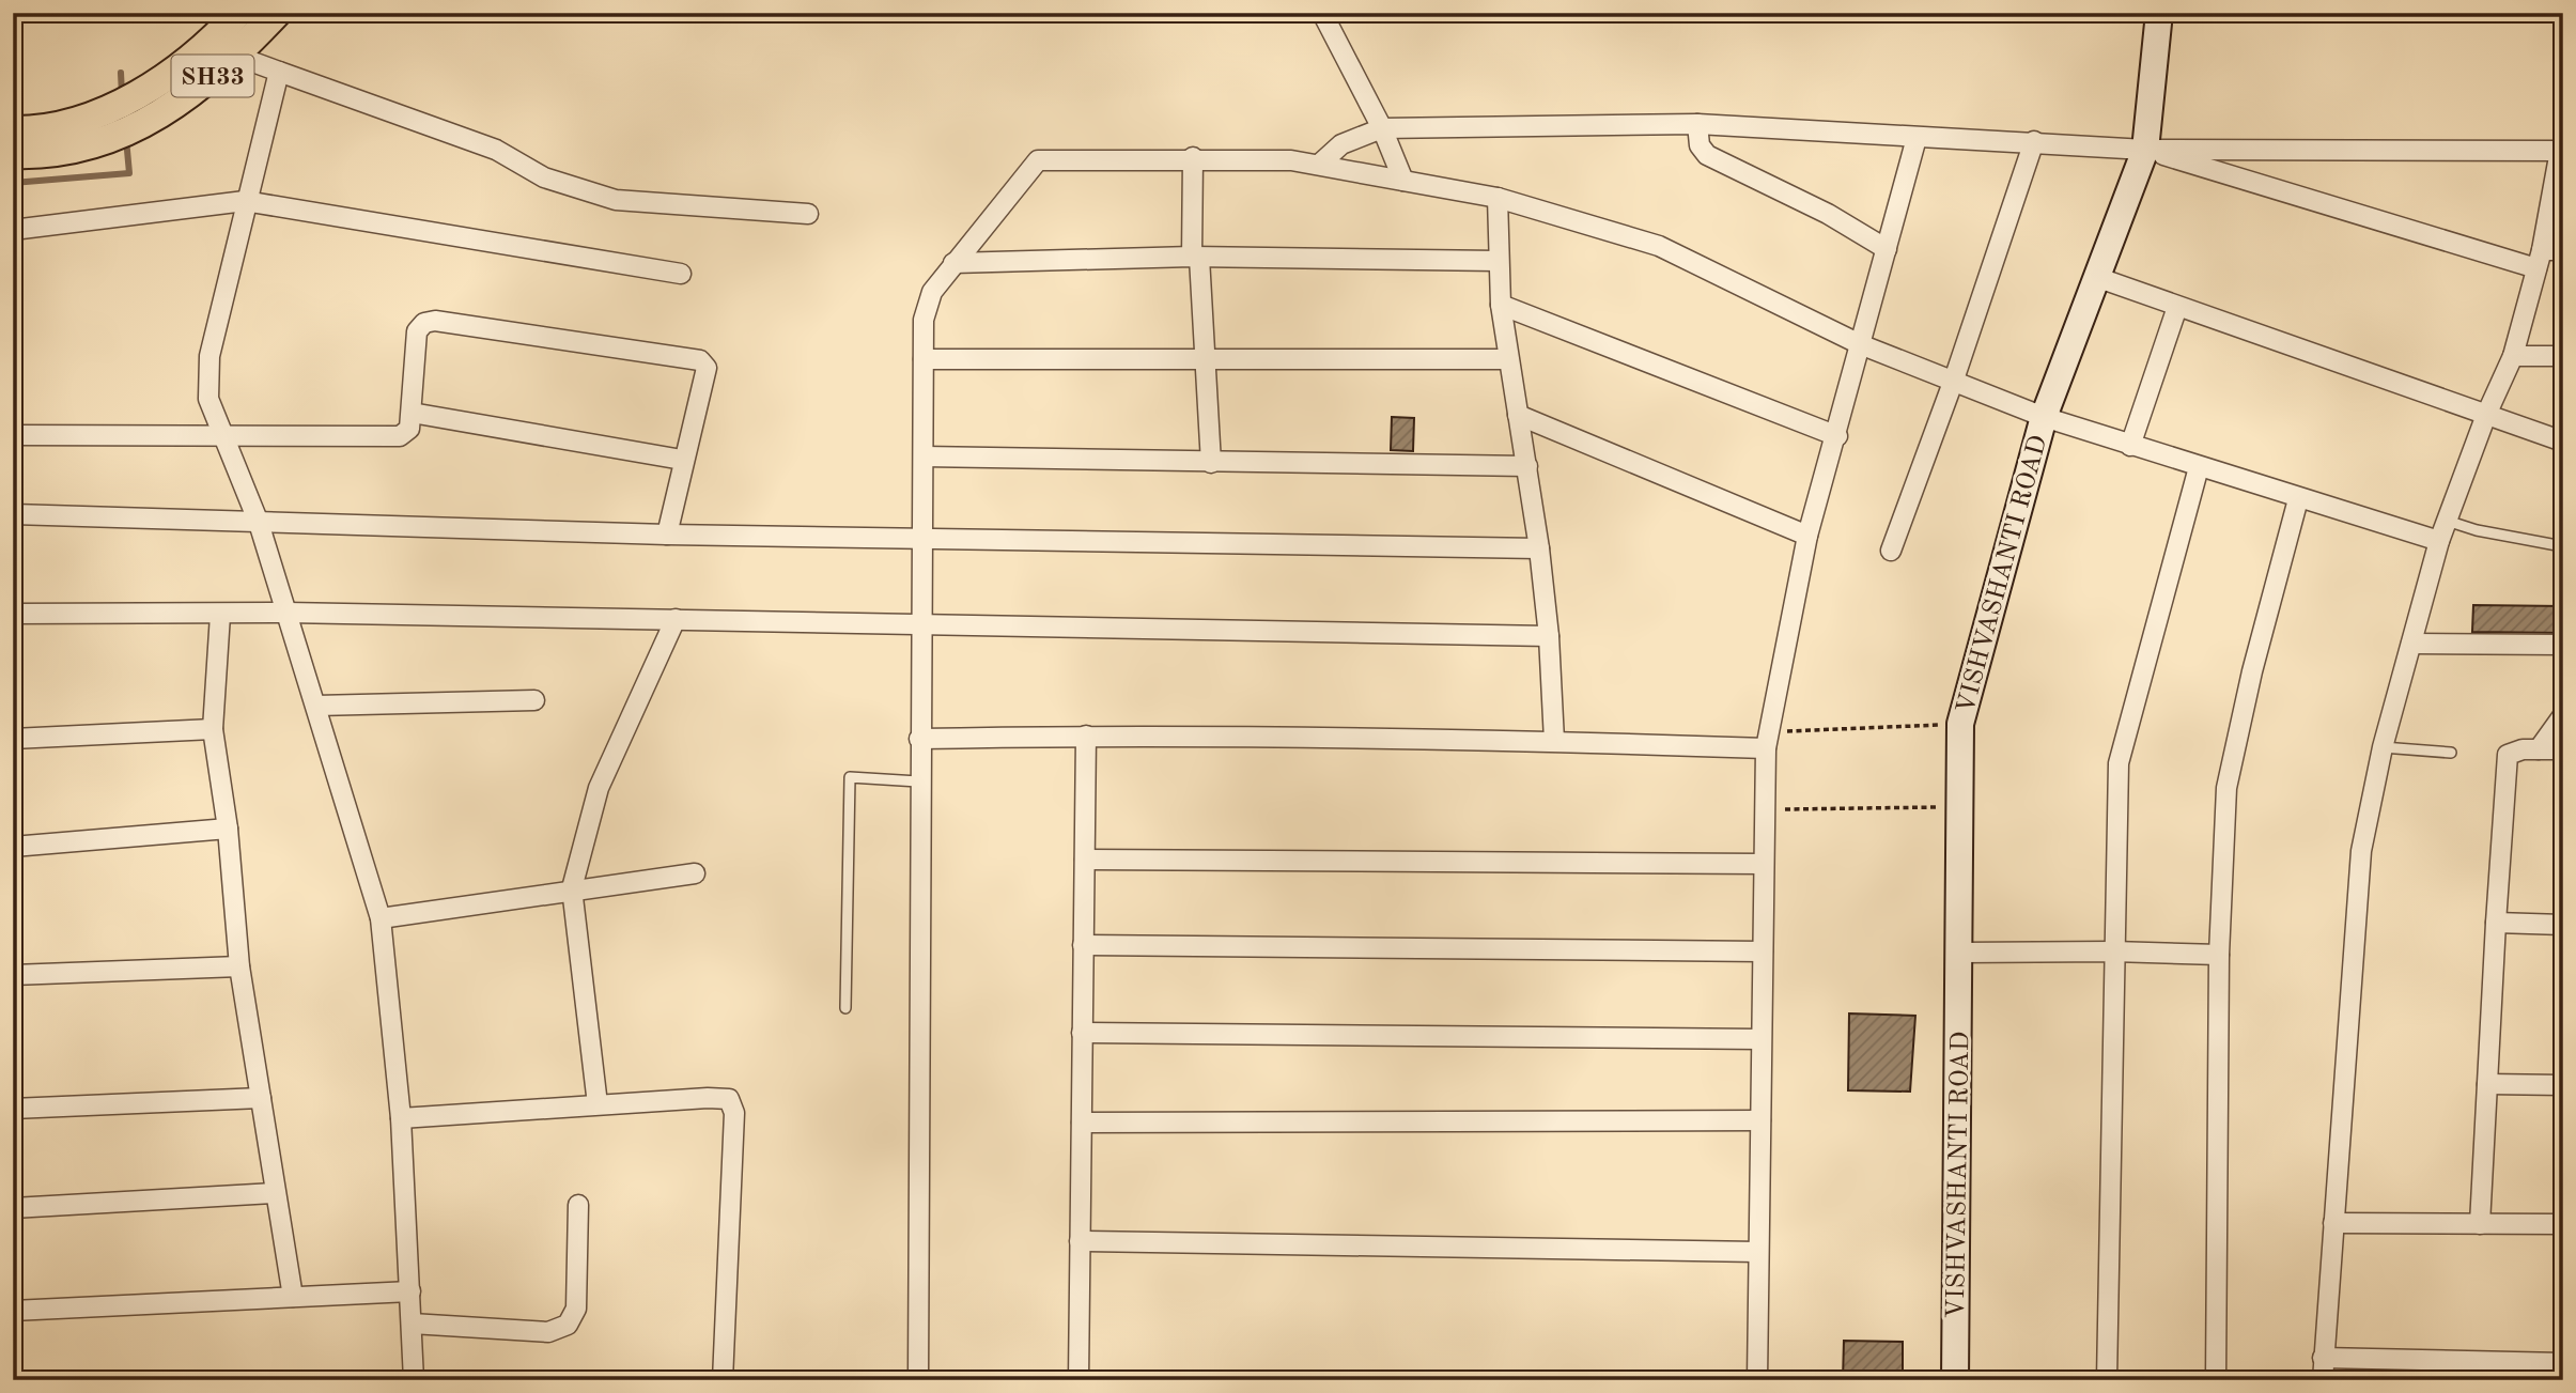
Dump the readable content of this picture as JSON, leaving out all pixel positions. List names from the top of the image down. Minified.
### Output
{"streets":{"main road":["SH33"],"street":["VISHVASHANTI ROAD"]}}
